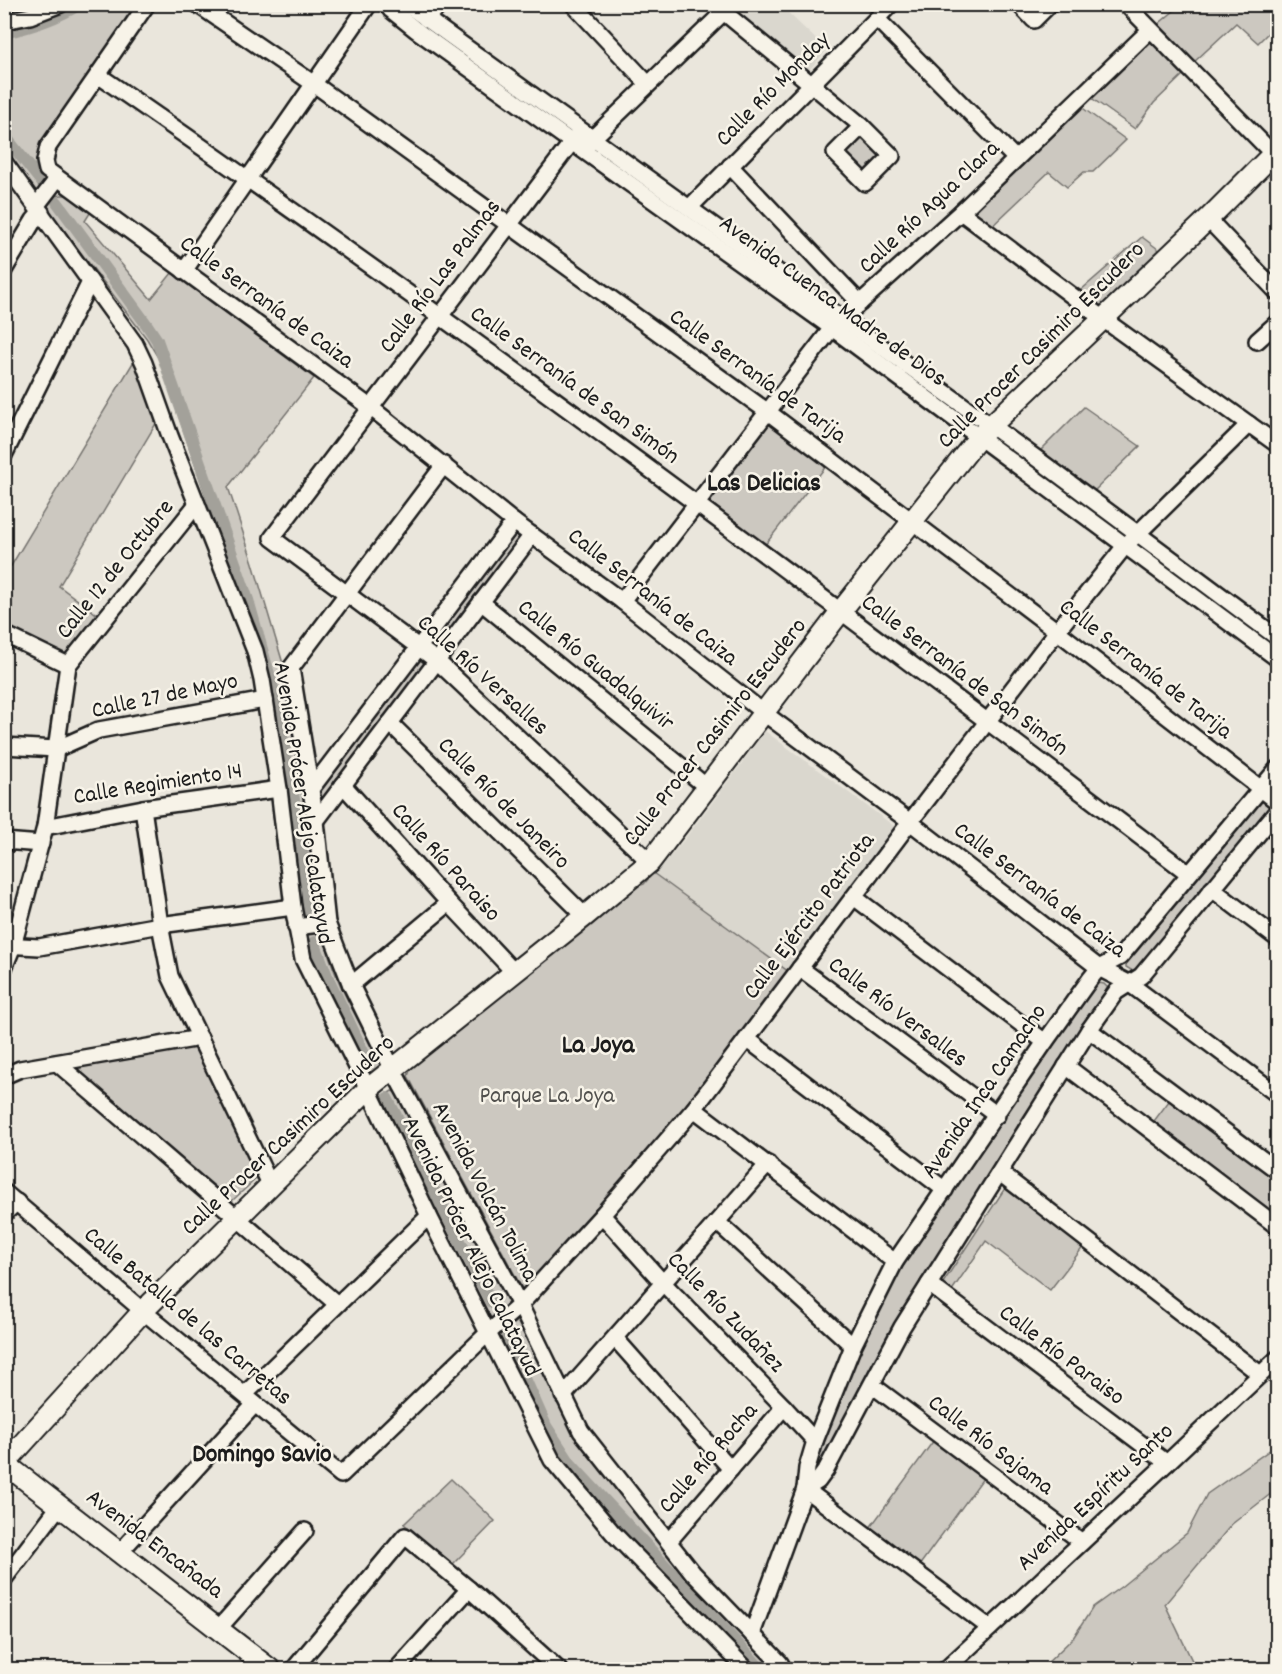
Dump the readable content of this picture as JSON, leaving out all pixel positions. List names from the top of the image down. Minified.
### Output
{"streets":{"main road":["Calle Procer Casimiro Escudero","Avenida Encañada"],"street":["Calle Río Monday","Calle Río Agua Clara","Calle Río Las Palmas","Avenida Cuenca Madre de Dios","Calle Serranía de Caiza","Calle Serranía de Tarija","Calle Serranía de San Simón","Calle 12 de Octubre","Calle Río Guadalquivir","Calle Río Versalles","Calle 27 de Mayo","Calle Regimiento 14","Avenida Prócer Alejo Calatayud","Calle Río de Janeiro","Calle Río Paraiso","Calle Ejército Patriota","Avenida Inca Camacho","Avenida Volcán Tolima","Calle Río Zudañez","Calle Batalla de las Carretas","Calle Río Sajama","Calle Río Rocha","Avenida Espíritu Santo"]},"crossings":[["Calle Río Monday","Avenida Cuenca Madre de Dios"],["Calle Río Agua Clara","Avenida Cuenca Madre de Dios"],["Calle Río Agua Clara","Calle Serranía de Caiza"],["Calle Río Agua Clara","Calle Serranía de Tarija"],["Calle Río Agua Clara","Calle Serranía de San Simón"],["Calle Río Las Palmas","Avenida Cuenca Madre de Dios"],["Calle Río Las Palmas","Calle Serranía de Caiza"],["Calle Río Las Palmas","Calle Serranía de Tarija"],["Calle Río Las Palmas","Calle Serranía de San Simón"],["Calle Río Las Palmas","Calle Río Versalles"],["Avenida Cuenca Madre de Dios","Calle Procer Casimiro Escudero"],["Avenida Cuenca Madre de Dios","Calle Ejército Patriota"],["Calle Serranía de Caiza","Calle Procer Casimiro Escudero"],["Calle Serranía de Caiza","Calle Ejército Patriota"],["Calle Serranía de Caiza","Avenida Inca Camacho"],["Calle Procer Casimiro Escudero","Calle Serranía de Tarija"],["Calle Procer Casimiro Escudero","Calle Serranía de San Simón"],["Calle Procer Casimiro Escudero","Calle Río Guadalquivir"],["Calle Procer Casimiro Escudero","Calle Río Versalles"],["Calle Procer Casimiro Escudero","Avenida Prócer Alejo Calatayud"],["Calle Procer Casimiro Escudero","Calle Río de Janeiro"],["Calle Procer Casimiro Escudero","Calle Río Paraiso"],["Calle Procer Casimiro Escudero","Avenida Volcán Tolima"],["Calle Procer Casimiro Escudero","Calle Batalla de las Carretas"],["Calle Procer Casimiro Escudero","Avenida Encañada"],["Calle Serranía de Tarija","Calle Ejército Patriota"],["Calle Serranía de Tarija","Avenida Inca Camacho"],["Calle Serranía de San Simón","Calle Ejército Patriota"],["Calle Serranía de San Simón","Avenida Inca Camacho"],["Calle 12 de Octubre","Avenida Prócer Alejo Calatayud"],["Calle Río Versalles","Calle Ejército Patriota"],["Calle Río Versalles","Avenida Inca Camacho"],["Calle Río Versalles","Avenida Volcán Tolima"],["Calle 27 de Mayo","Avenida Prócer Alejo Calatayud"],["Calle Regimiento 14","Avenida Prócer Alejo Calatayud"],["Avenida Prócer Alejo Calatayud","Calle Ejército Patriota"],["Calle Río Paraiso","Avenida Inca Camacho"],["Calle Río Paraiso","Avenida Espíritu Santo"],["Calle Ejército Patriota","Avenida Volcán Tolima"],["Calle Ejército Patriota","Calle Río Zudañez"],["Calle Ejército Patriota","Calle Batalla de las Carretas"],["Avenida Inca Camacho","Avenida Volcán Tolima"],["Avenida Inca Camacho","Calle Río Zudañez"],["Avenida Inca Camacho","Calle Río Sajama"],["Avenida Volcán Tolima","Calle Río Rocha"],["Calle Río Zudañez","Calle Río Rocha"],["Calle Río Sajama","Avenida Espíritu Santo"]],"districts":["Las Delicias","La Joya","Domingo Savio"],"parks":["Parque La Joya"]}
